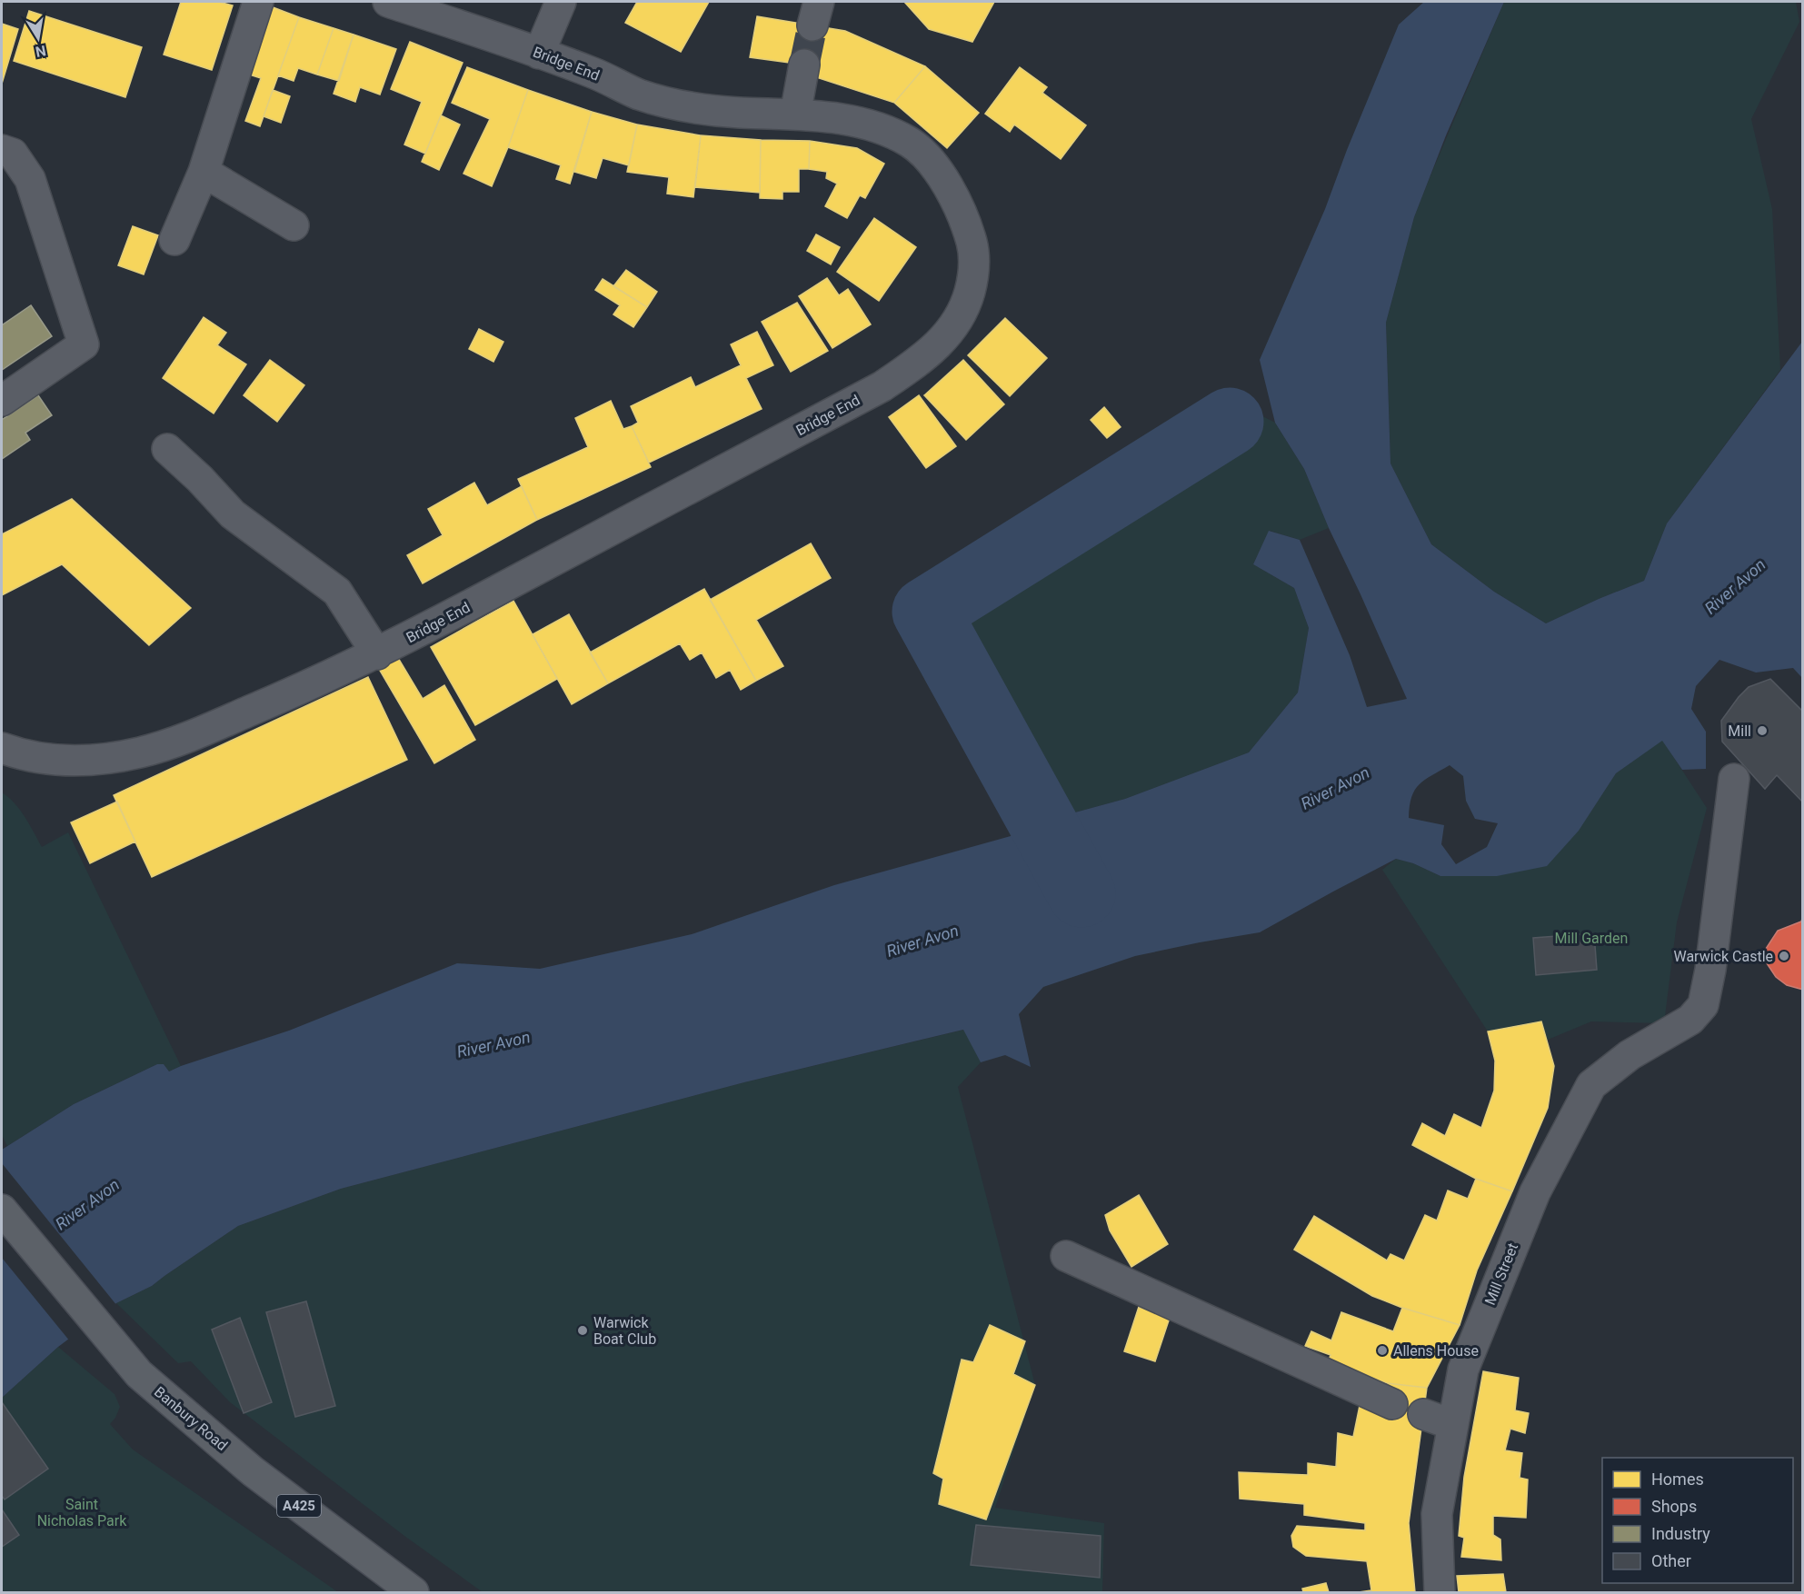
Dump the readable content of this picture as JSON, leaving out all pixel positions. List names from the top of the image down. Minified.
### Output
{"streets":{"main road":["Banbury Road","A425"],"street":["Bridge End","Mill Street"]},"water":["River Avon"],"parks":["Mill Garden","Saint Nicholas Park"],"places":["Mill","Warwick Castle","Warwick Boat Club","Allens House"],"legend":["Homes","Shops","Industry","Other"],"north":"bottom"}
